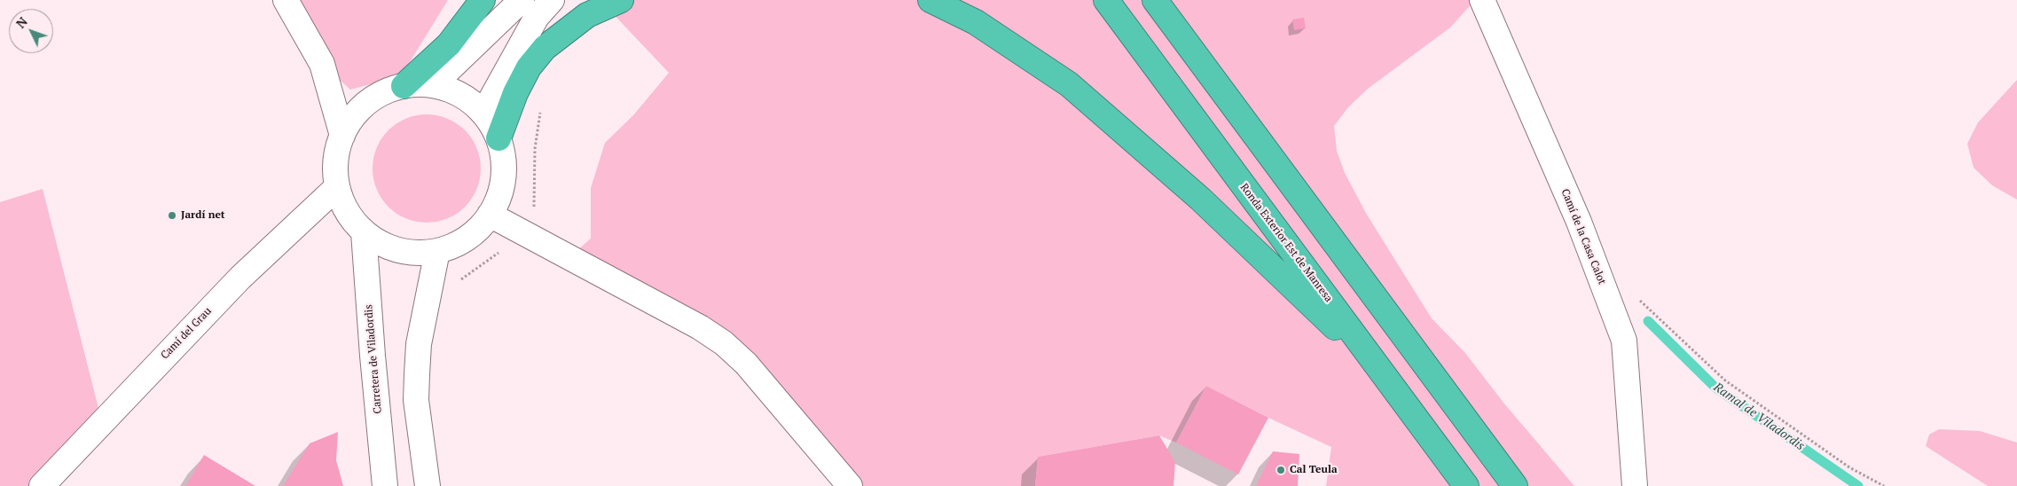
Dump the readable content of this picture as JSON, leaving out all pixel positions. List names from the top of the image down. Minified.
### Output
{"streets":{"highway":["Ronda Exterior Est de Manresa"],"street":["Camí de la Casa Calot","Camí del Grau","Carretera de Viladordis"]},"water":["Ramal de Viladordis"],"places":["Jardí net","Cal Teula"],"north":"top left"}
